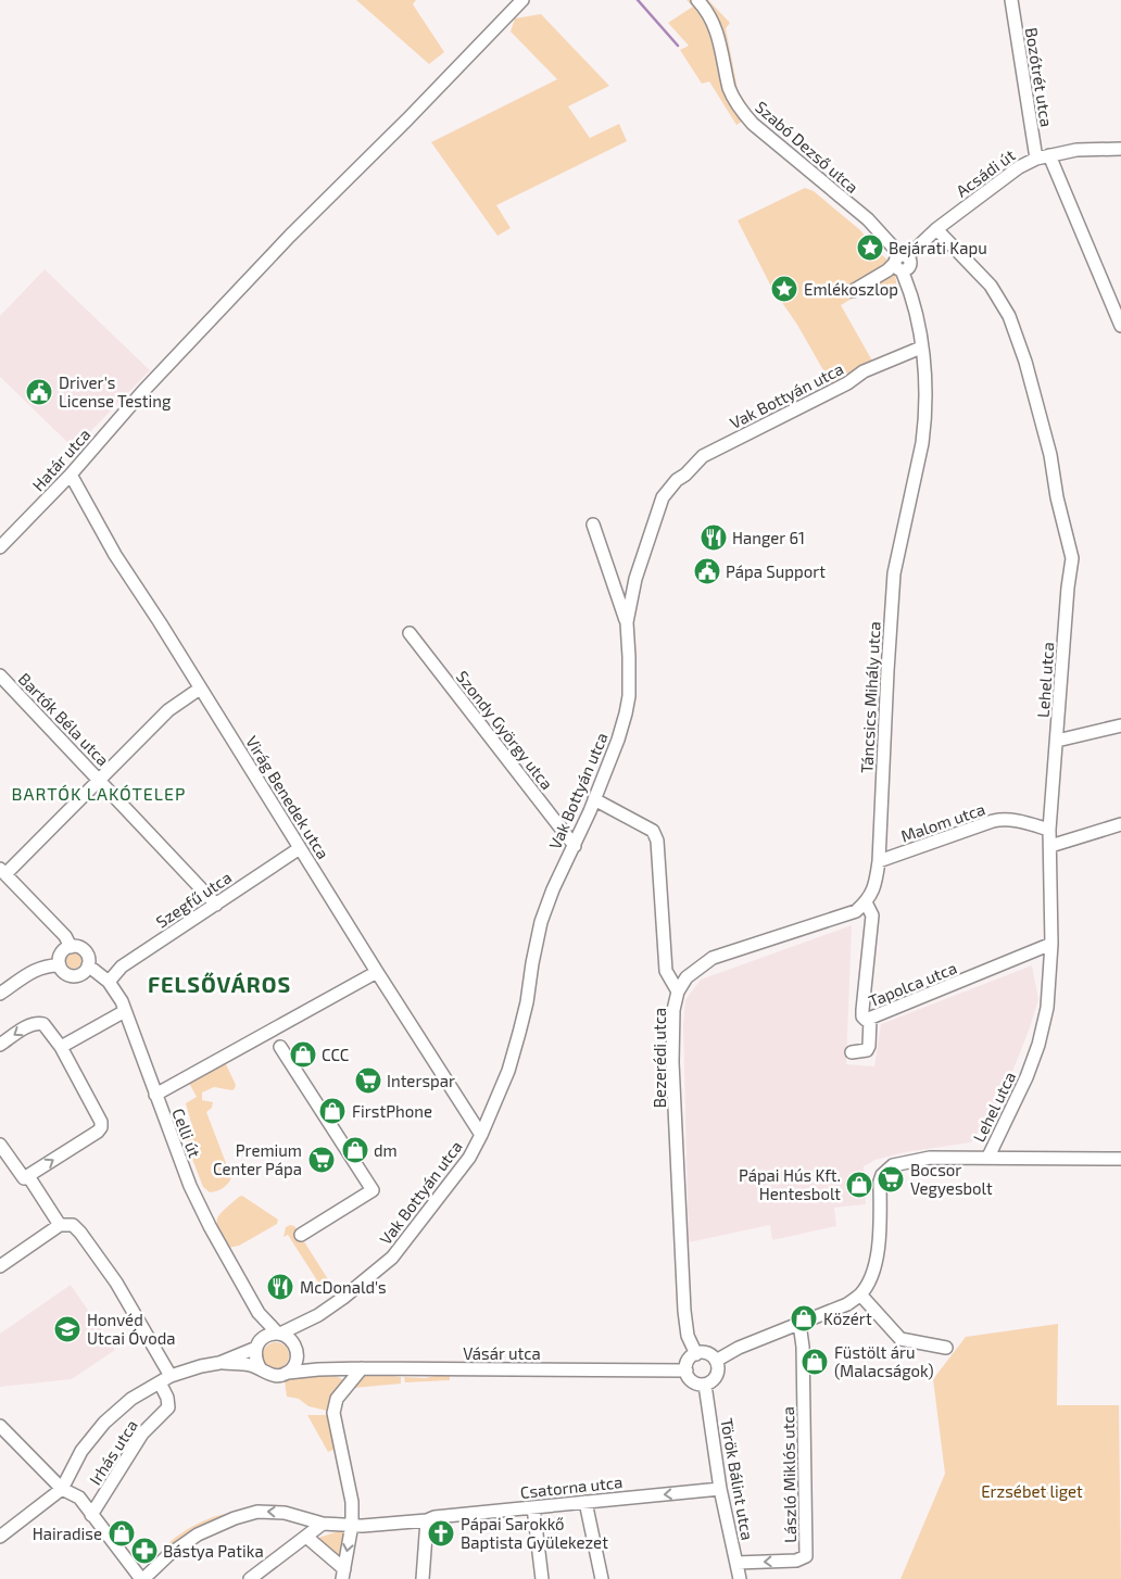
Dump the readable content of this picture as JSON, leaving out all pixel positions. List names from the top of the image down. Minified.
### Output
{"streets":{"street":["Bozótrét utca","Szabó Dezső utca","Acsádi út","Vak Bottyán utca","Határ utca","Lehel utca","Táncsics Mihály utca","Bartók Béla utca","Szondy György utca","Virág Benedek utca","Malom utca","Szegfű utca","Tapolca utca","Bezerédi utca","Celli út","Vásár utca","Irhás utca","László Miklós utca","Török Bálint utca","Csatorna utca"]},"crossings":[["Bozótrét utca","Acsádi út"],["Szabó Dezső utca","Acsádi út"],["Szabó Dezső utca","Táncsics Mihály utca"],["Acsádi út","Lehel utca"],["Acsádi út","Táncsics Mihály utca"],["Vak Bottyán utca","Táncsics Mihály utca"],["Vak Bottyán utca","Szondy György utca"],["Vak Bottyán utca","Virág Benedek utca"],["Vak Bottyán utca","Bezerédi utca"],["Vak Bottyán utca","Celli út"],["Vak Bottyán utca","Vásár utca"],["Határ utca","Virág Benedek utca"],["Lehel utca","Malom utca"],["Lehel utca","Tapolca utca"],["Táncsics Mihály utca","Malom utca"],["Táncsics Mihály utca","Tapolca utca"],["Bartók Béla utca","Szegfű utca"],["Virág Benedek utca","Szegfű utca"],["Szegfű utca","Celli út"],["Bezerédi utca","Vásár utca"],["Bezerédi utca","Török Bálint utca"],["Celli út","Vásár utca"],["Vásár utca","Török Bálint utca"],["László Miklós utca","Török Bálint utca"],["Török Bálint utca","Csatorna utca"]],"one_way":["László Miklós utca","Csatorna utca"],"districts":["BARTÓK LAKÓTELEP","FELSŐVÁROS"],"parks":["Erzsébet liget"],"places":{"place":["Bejárati Kapu","Emlékoszlop"],"public building":["Driver's License Testing","Pápa Support"],"restaurant":["Hanger 61","McDonald's"],"shop":["CCC","FirstPhone","dm","Pápai Hús Kft. Hentesbolt","Közért","Füstölt áru (Malacságok)","Hairadise"],"supermarket":["Interspar","Premium Center Pápa","Bocsor Vegyesbolt"],"school or university":["Honvéd Utcai Óvoda"],"church":["Pápai Sarokkő Baptista Gyülekezet"],"pharmacy":["Bástya Patika"]}}
